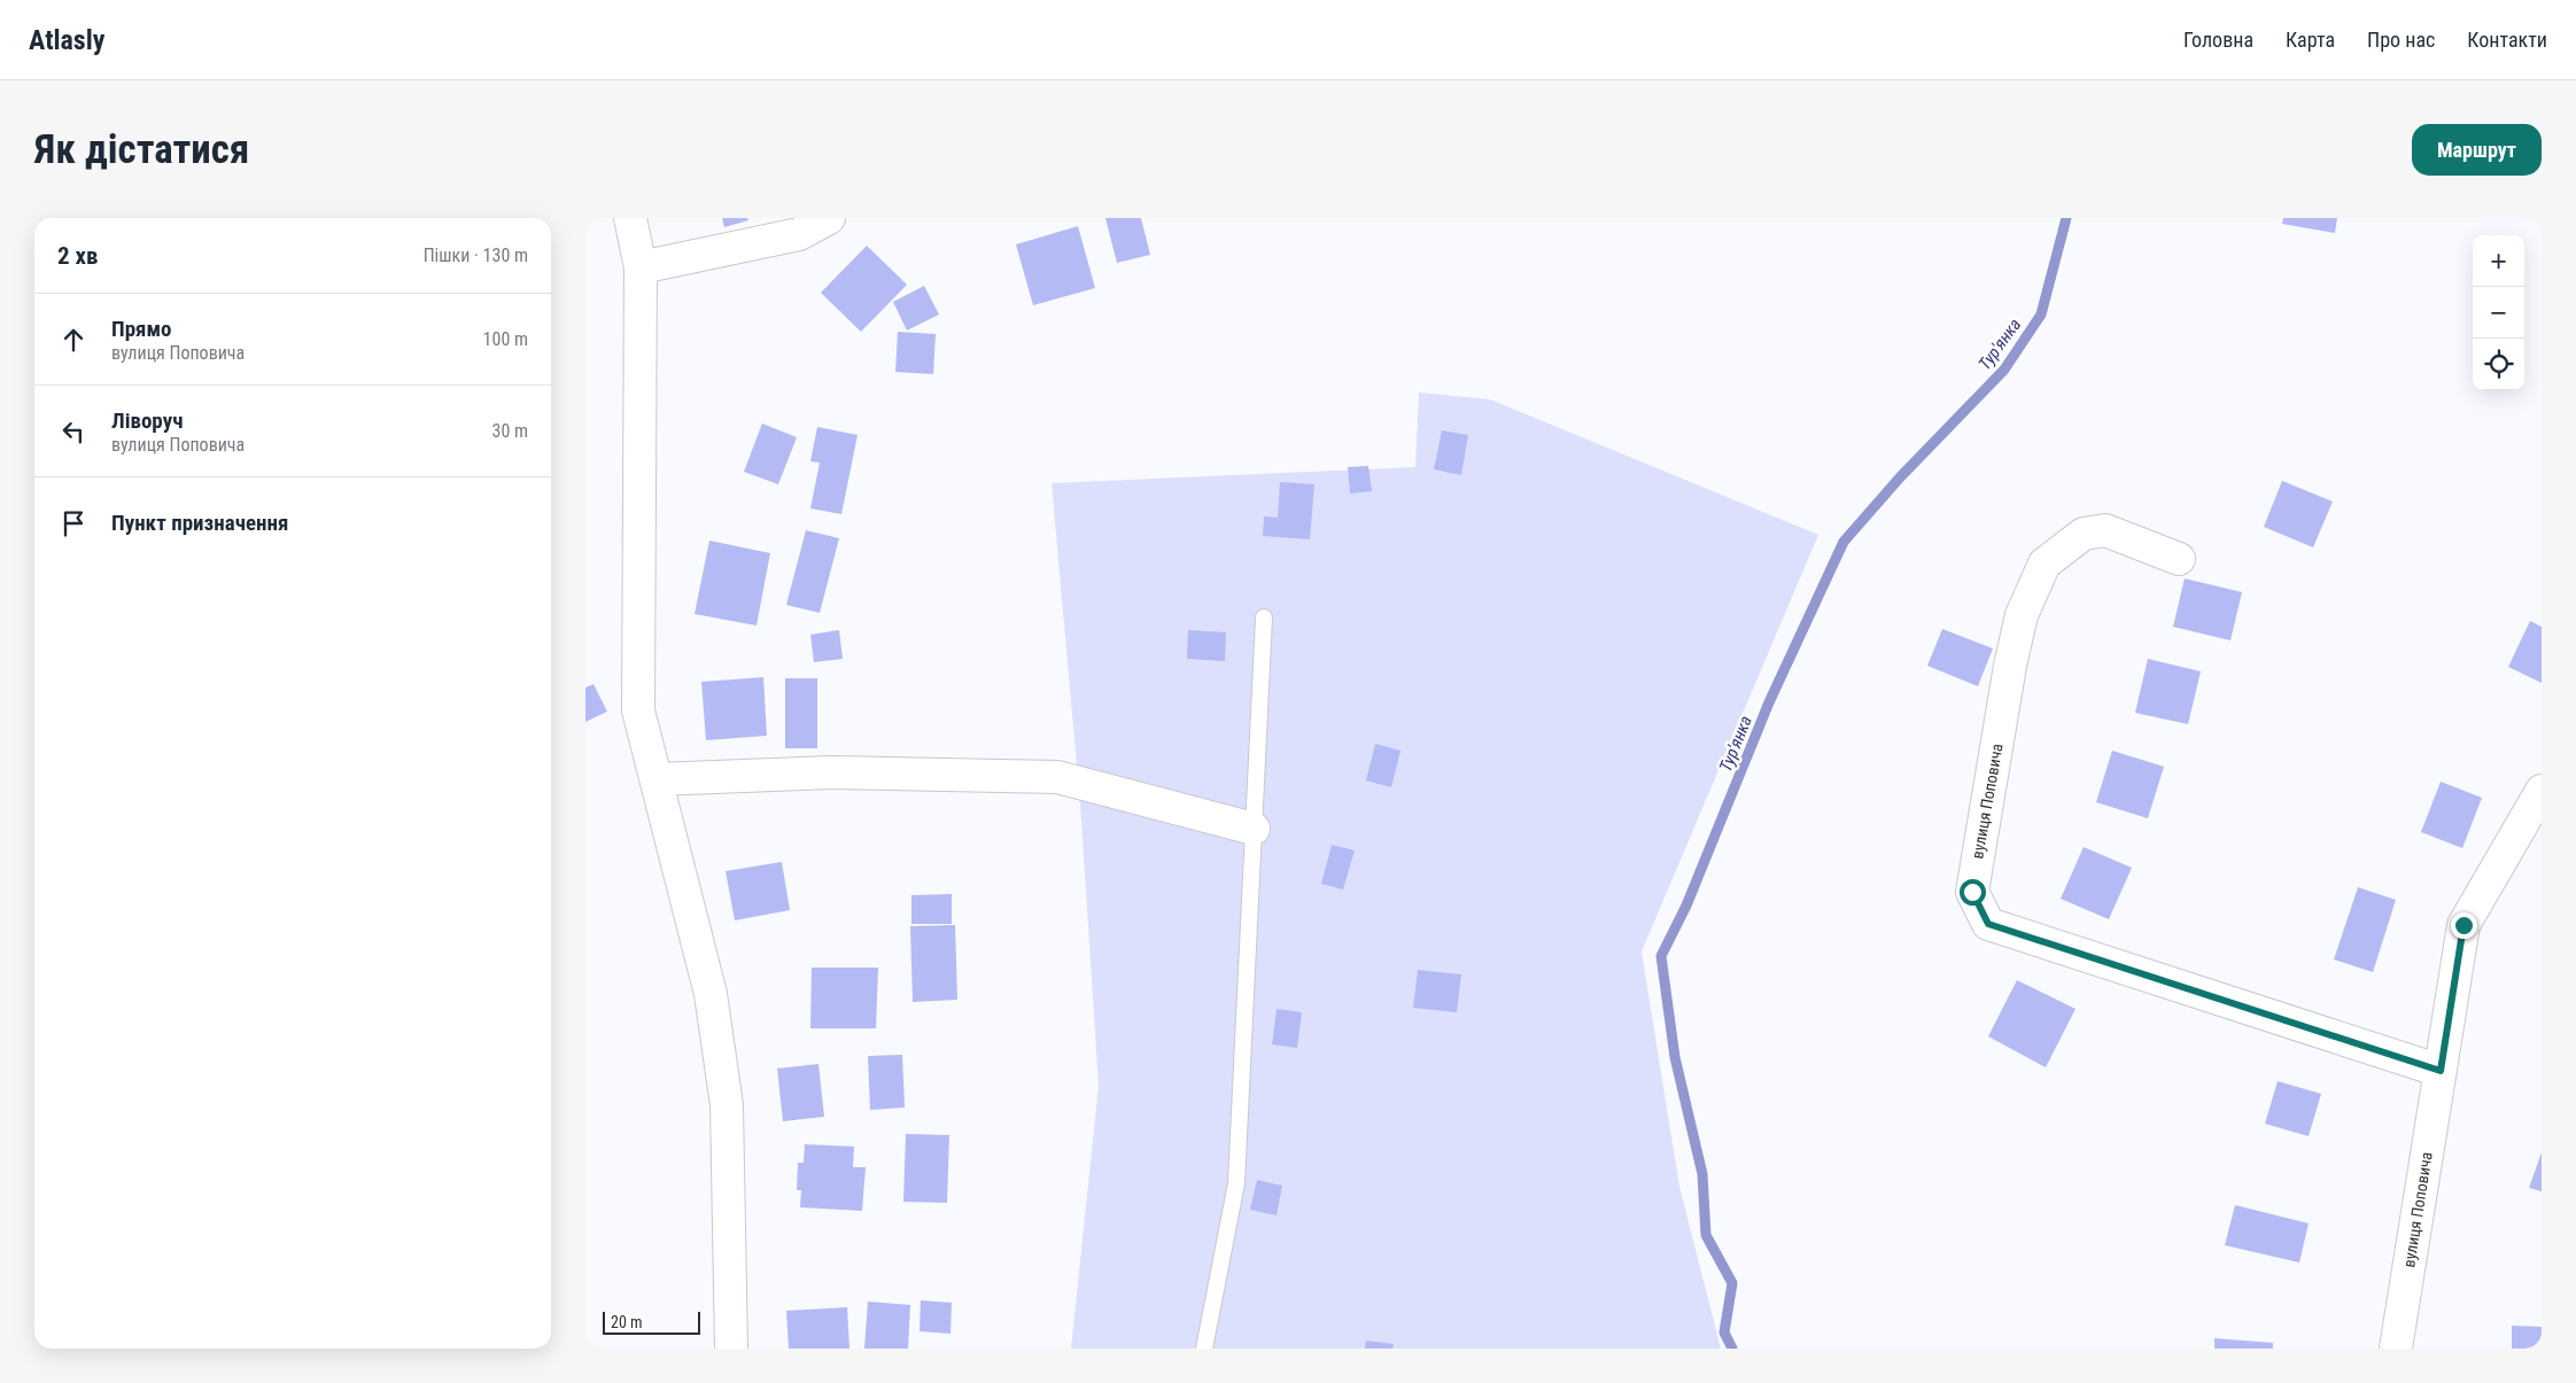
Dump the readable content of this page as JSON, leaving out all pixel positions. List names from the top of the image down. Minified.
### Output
{"streets":{"street":["вулиця Поповича"]},"water":["Тур'янка"],"scale_bar":"20 m","page":{"header":"Atlasly","nav":["Головна","Карта","Про нас","Контакти"],"buttons":"Маршрут","title":"Як дістатися","heading":["2 хв","Пішки · 130 m"],"map_buttons":["+","−"],"list":[["Прямо","вулиця Поповича","100 m"],["Ліворуч","вулиця Поповича","30 m"],"Пункт призначення"],"scale":"20 m"}}
